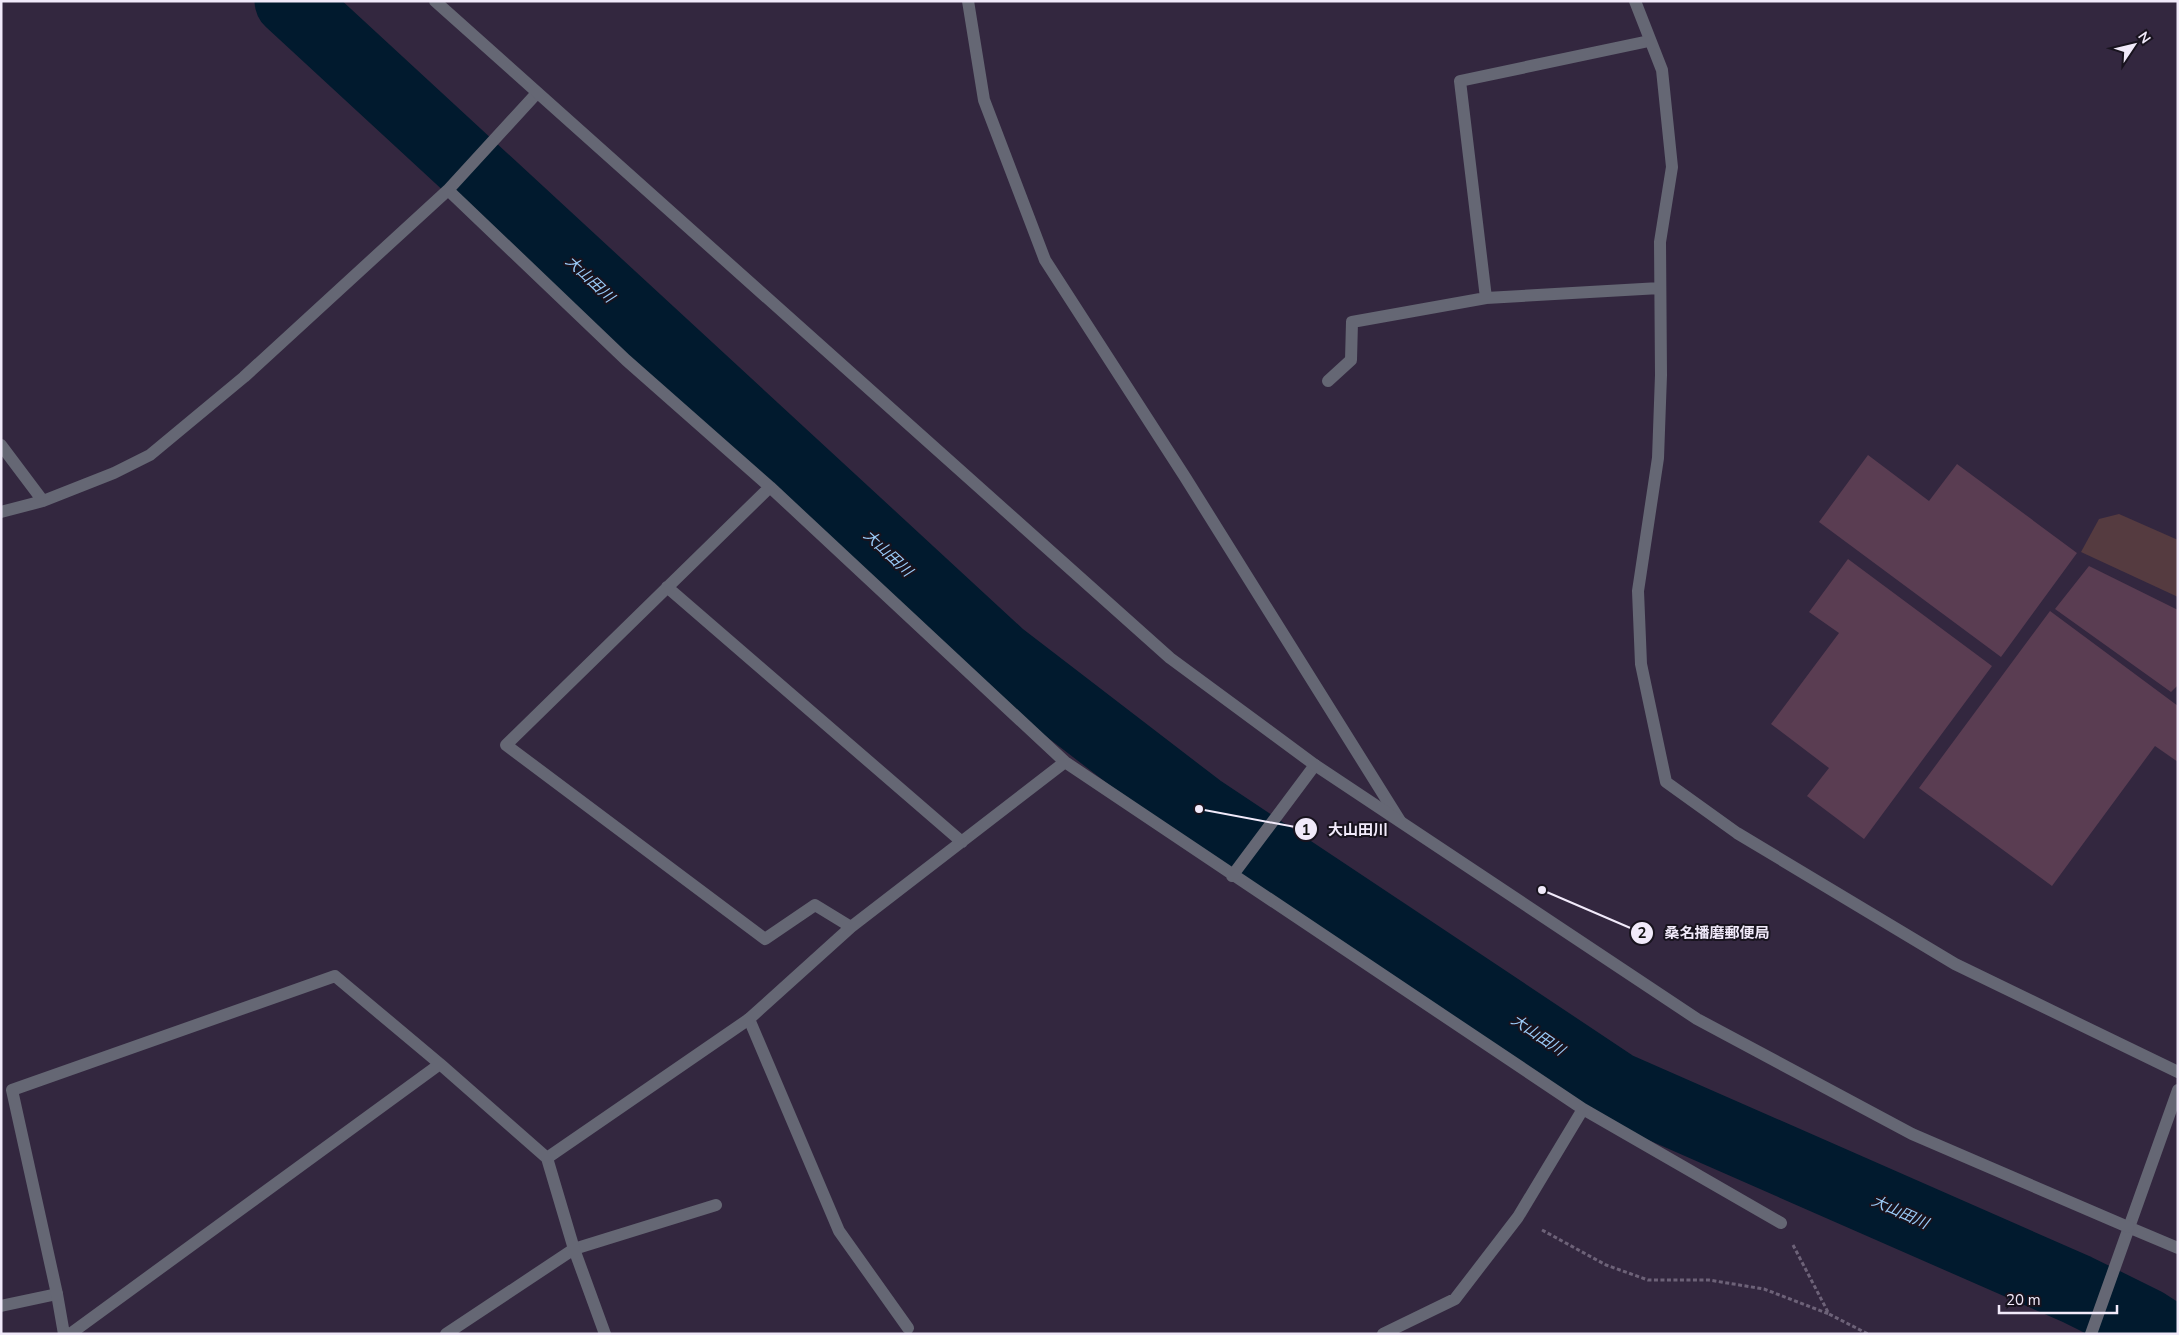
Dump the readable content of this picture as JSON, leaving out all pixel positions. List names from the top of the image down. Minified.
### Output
{"water":["大山田川"],"places":["大山田川","桑名播磨郵便局"],"scale_bar":"20 m","north":"top right"}
